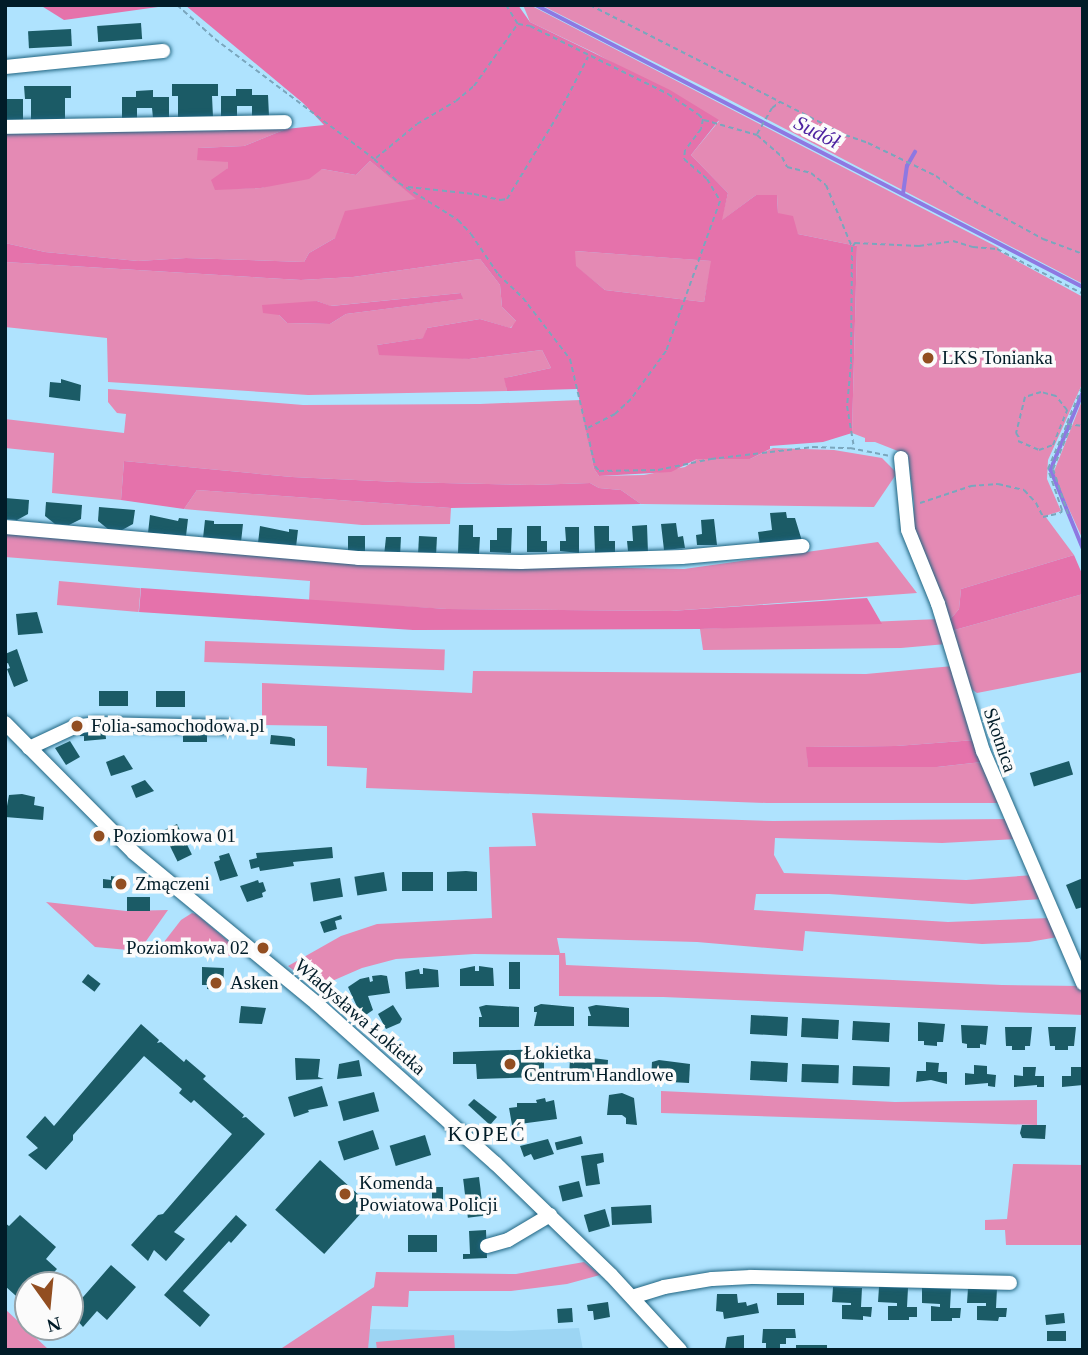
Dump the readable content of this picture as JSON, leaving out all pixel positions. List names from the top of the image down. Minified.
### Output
{"streets":{"street":["Skotnica","Władysława Łokietka"]},"districts":["KOPEĆ"],"water":["Sudół"],"places":["LKS Tonianka","Folia-samochodowa.pl","Poziomkowa 01","Zmączeni","Poziomkowa 02","Asken","Łokietka Centrum Handlowe","Komenda Powiatowa Policji"],"north":"bottom"}
